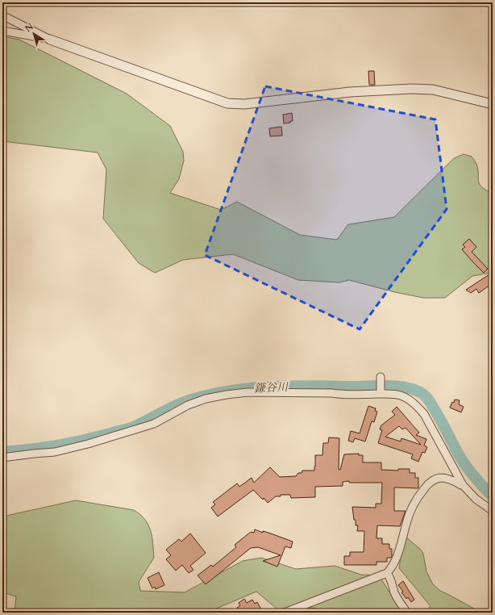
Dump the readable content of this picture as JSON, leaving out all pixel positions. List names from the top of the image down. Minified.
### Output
{"water":["鎌谷川"],"north":"top left"}
